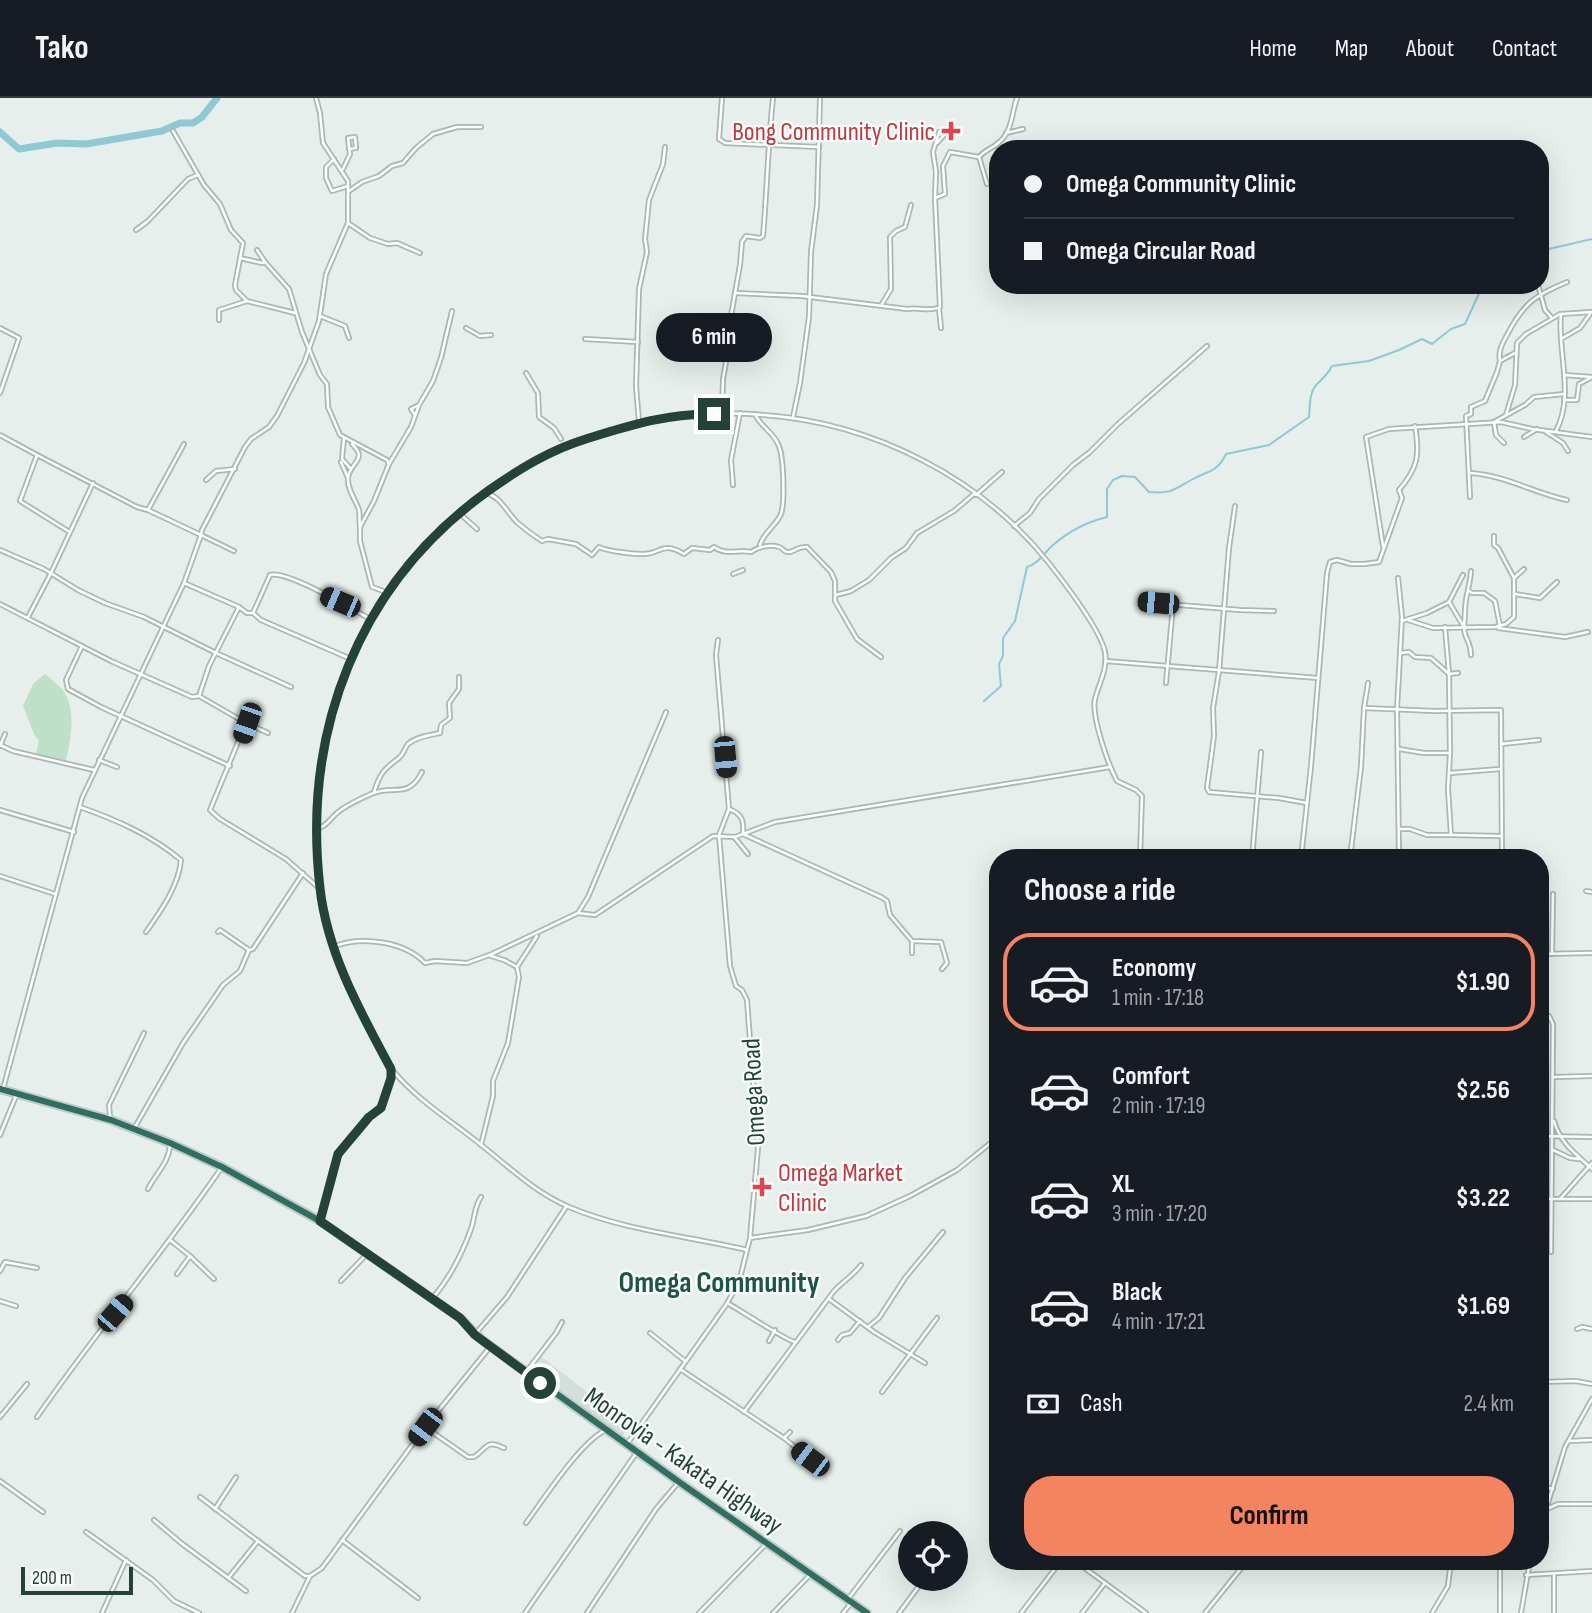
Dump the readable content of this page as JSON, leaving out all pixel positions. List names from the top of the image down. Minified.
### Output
{"streets":{"highway":["Monrovia - Kakata Highway"],"street":["Omega Road"]},"crossings":[["Omega Road","Monrovia - Kakata Highway"]],"districts":["Omega Community"],"places":{"health":["Bong Community Clinic","Omega Market Clinic"]},"scale_bar":"200 m","page":{"header":"Tako","nav":["Home","Map","About","Contact"],"banner":["Omega Community Clinic","Omega Circular Road"],"bubble":"6 min","heading":"Choose a ride","list":[{"name":"Economy","note":"1 min · 17:18","value":"$1.90"},{"name":"Comfort","note":"2 min · 17:19","value":"$2.56"},{"name":"XL","note":"3 min · 17:20","value":"$3.22"},{"name":"Black","note":"4 min · 17:21","value":"$1.69"}],"pay":["Cash","2.4 km"],"buttons":"Confirm","scale":"200 m"}}
